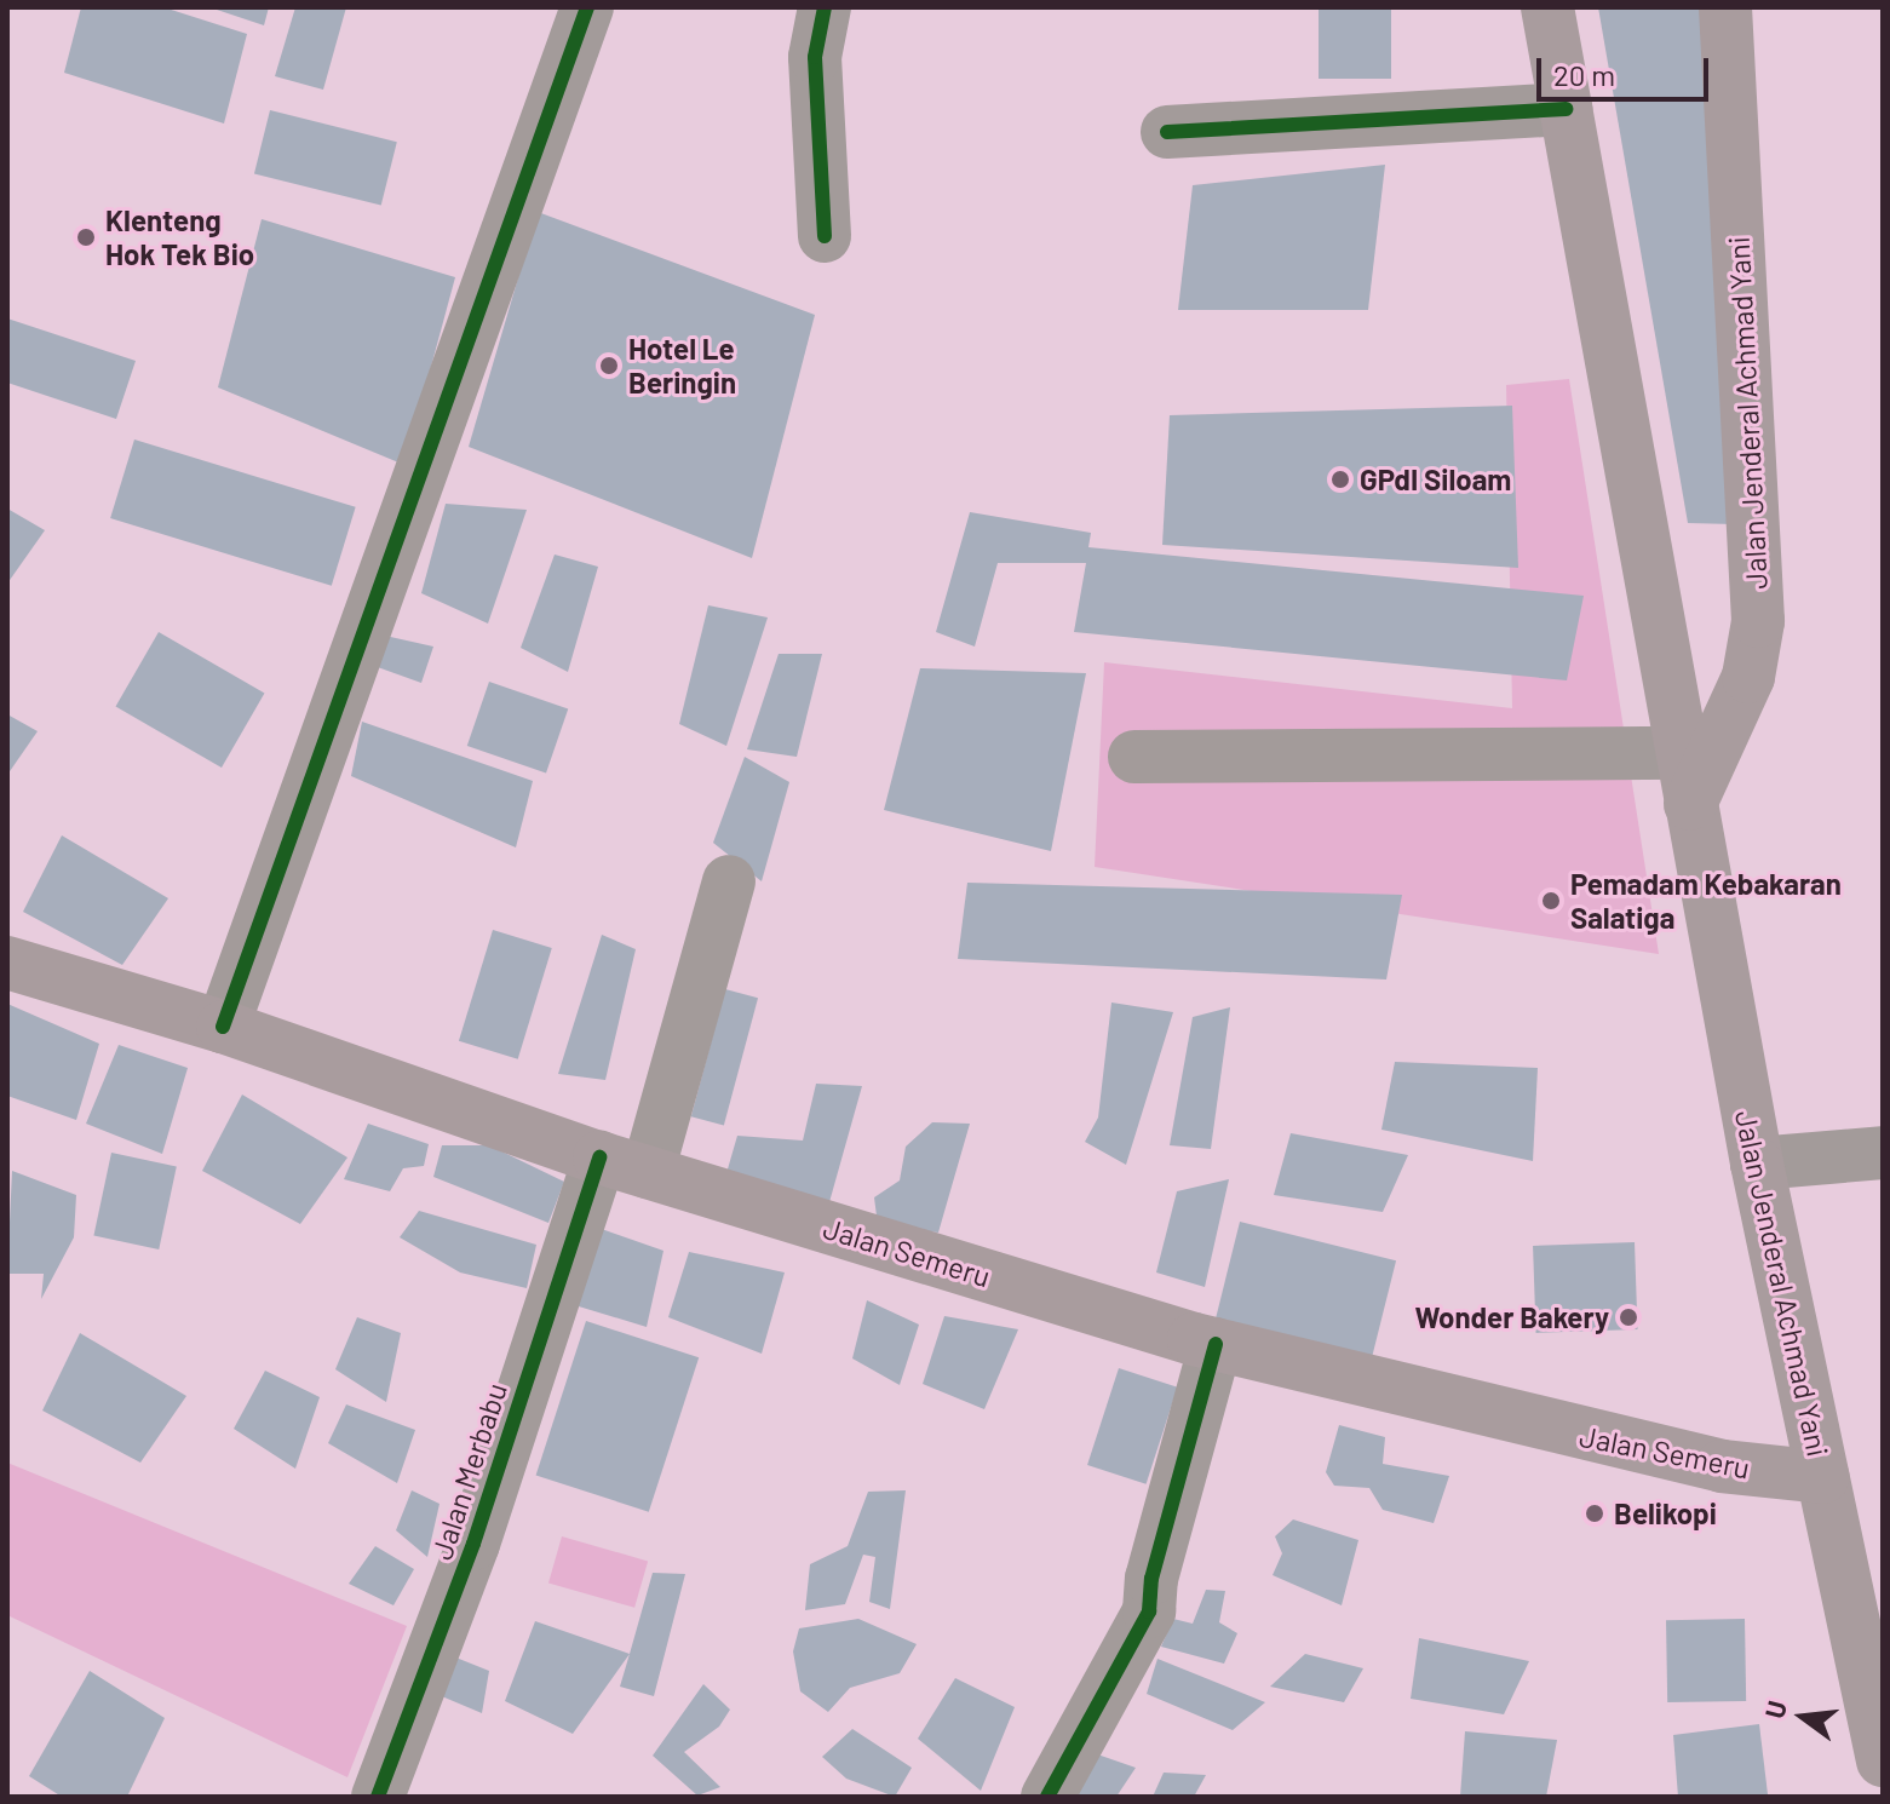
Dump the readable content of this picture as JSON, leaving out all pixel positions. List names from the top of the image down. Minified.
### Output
{"streets":{"main road":["Jalan Jenderal Achmad Yani","Jalan Semeru"],"street":["Jalan Merbabu"]},"crossings":[["Jalan Jenderal Achmad Yani","Jalan Semeru"],["Jalan Semeru","Jalan Merbabu"]],"places":["Klenteng Hok Tek Bio","Hotel Le Beringin","GPdI Siloam","Pemadam Kebakaran Salatiga","Wonder Bakery","Belikopi"],"scale_bar":"20 m","north":"left"}
